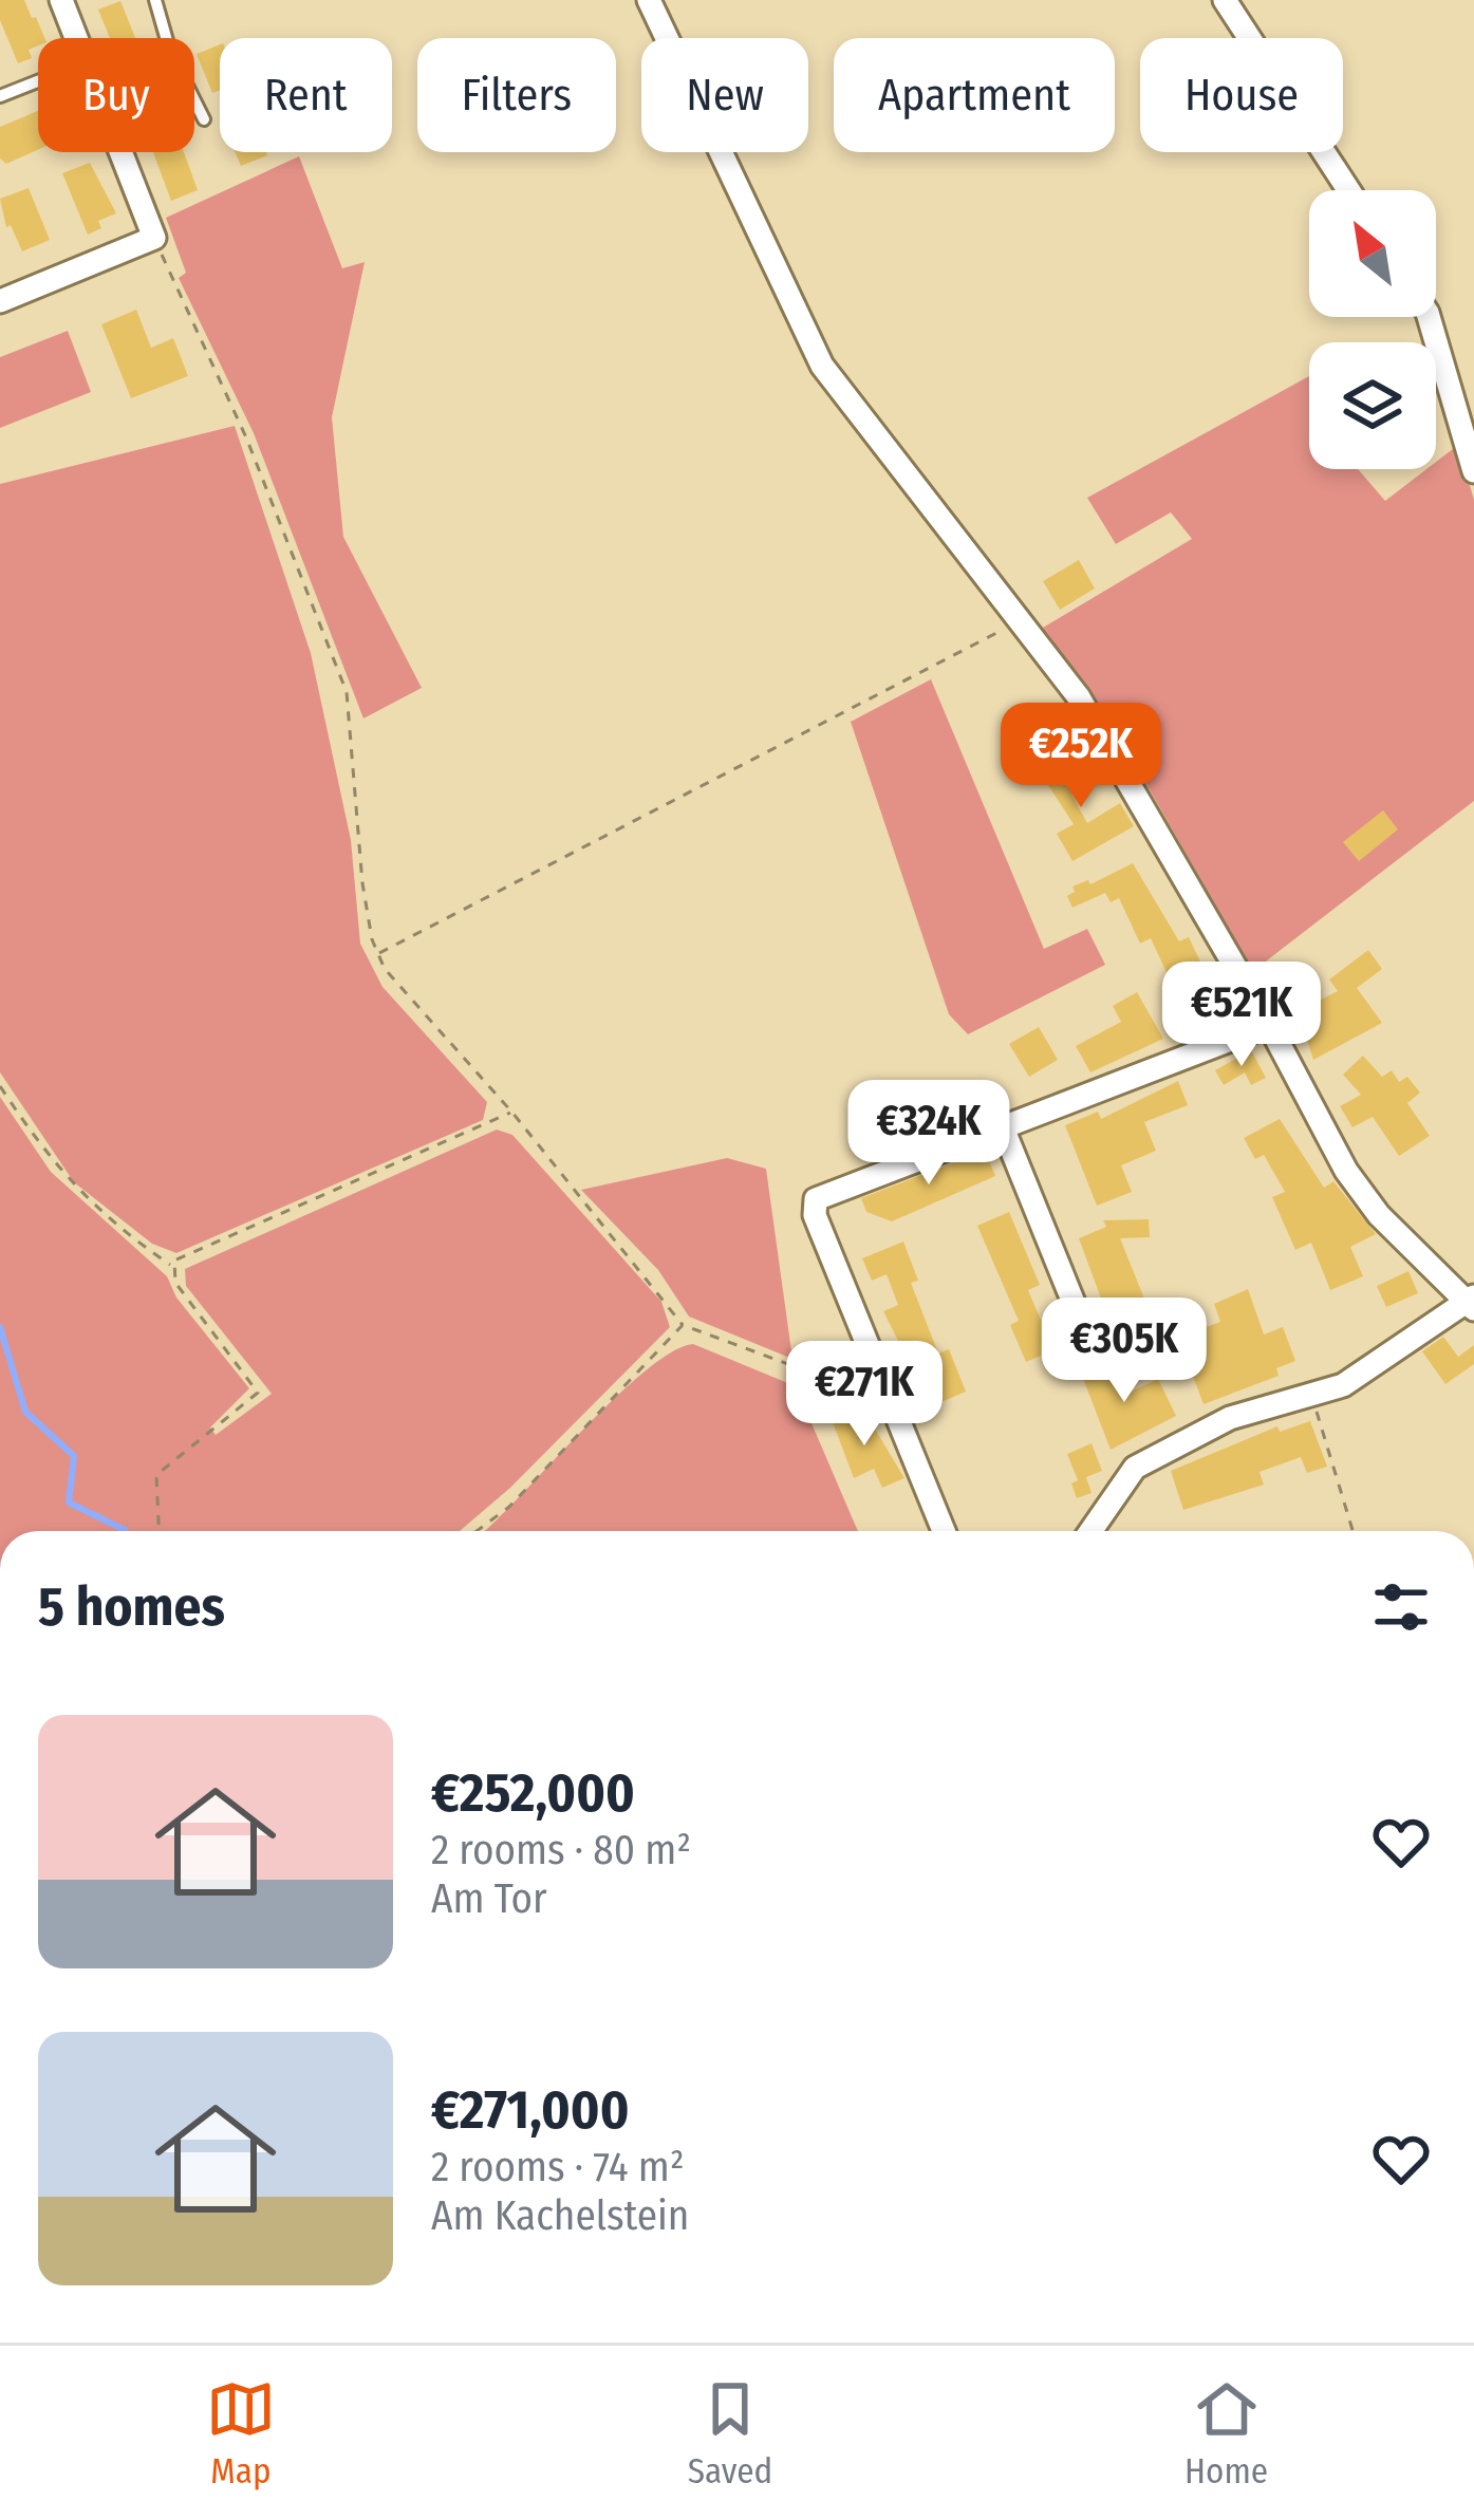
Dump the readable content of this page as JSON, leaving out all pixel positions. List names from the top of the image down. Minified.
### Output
{"north":"top left","page":{"chip":["Buy","Rent","Filters","New","Apartment","House"],"price":["€252K","€521K","€324K","€305K","€271K"],"heading":"5 homes","list":[{"name":"€252,000","note":"2 rooms · 80 m² · Am Tor"},{"name":"€271,000","note":"2 rooms · 74 m² · Am Kachelstein"}],"tabs":["Map","Saved","Home"]}}
